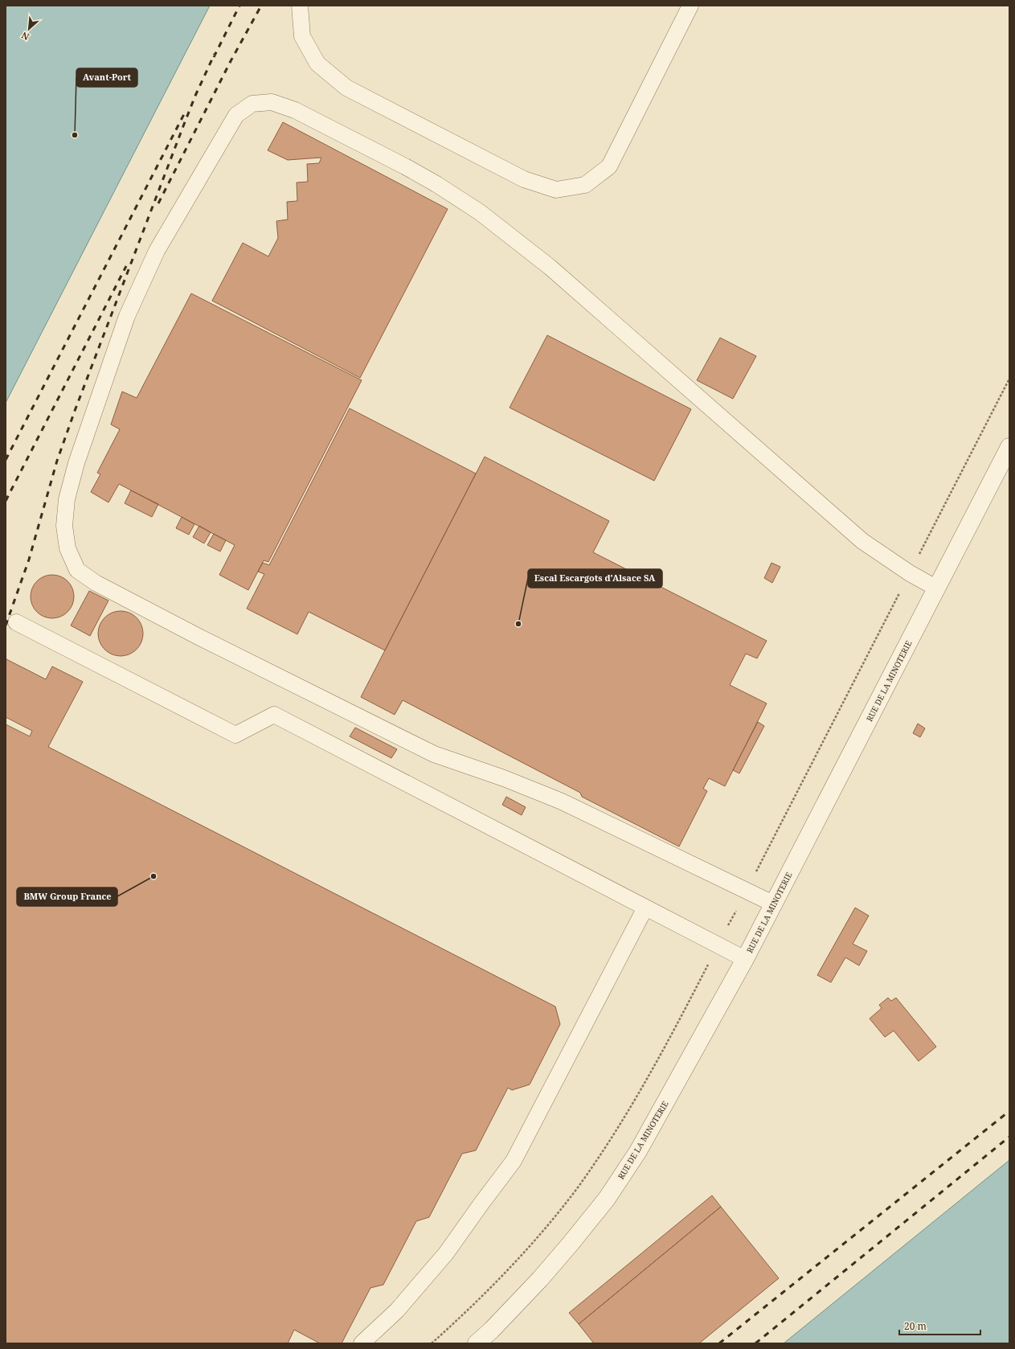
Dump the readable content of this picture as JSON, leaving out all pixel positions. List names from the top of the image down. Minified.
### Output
{"streets":{"street":["RUE DE LA MINOTERIE"]},"places":["Avant-Port","Escal Escargots d'Alsace SA","BMW Group France"],"scale_bar":"20 m","north":"bottom left"}
